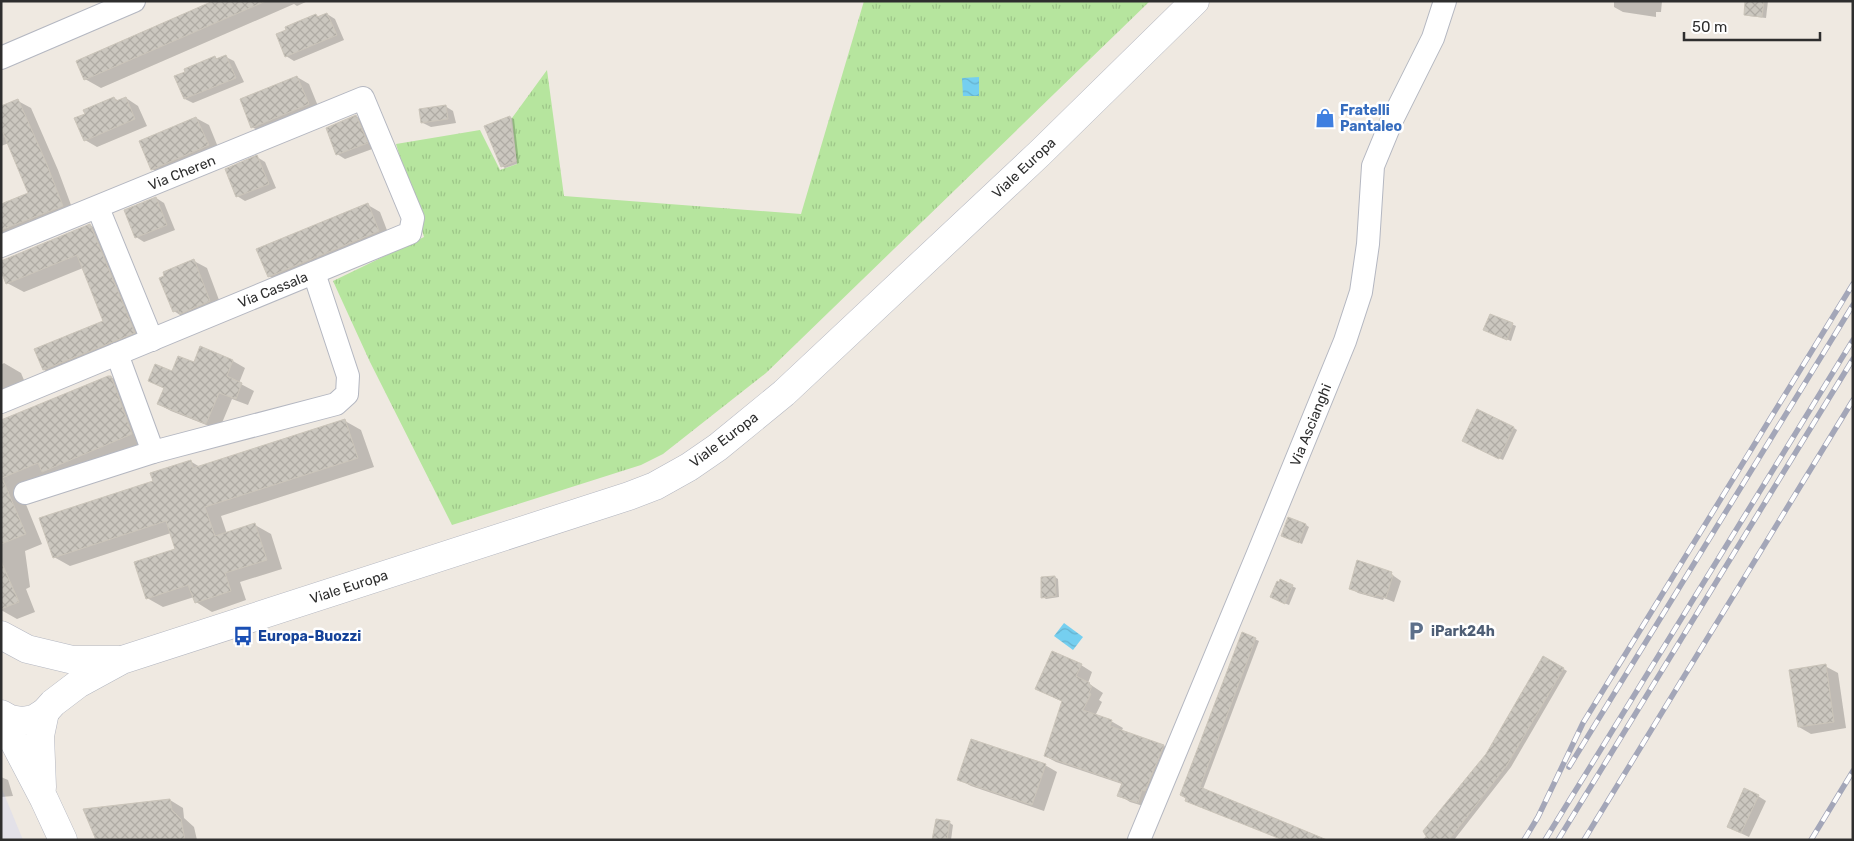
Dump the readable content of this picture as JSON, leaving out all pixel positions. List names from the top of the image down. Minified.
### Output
{"streets":{"main road":["Viale Europa"],"street":["Via Cheren","Via Cassala","Via Ascianghi"]},"crossings":[["Via Cheren","Via Cassala"]],"places":{"shop":["Fratelli Pantaleo"],"parking":["iPark24h"],"bus stop":["Europa-Buozzi"]},"scale_bar":"50 m"}
